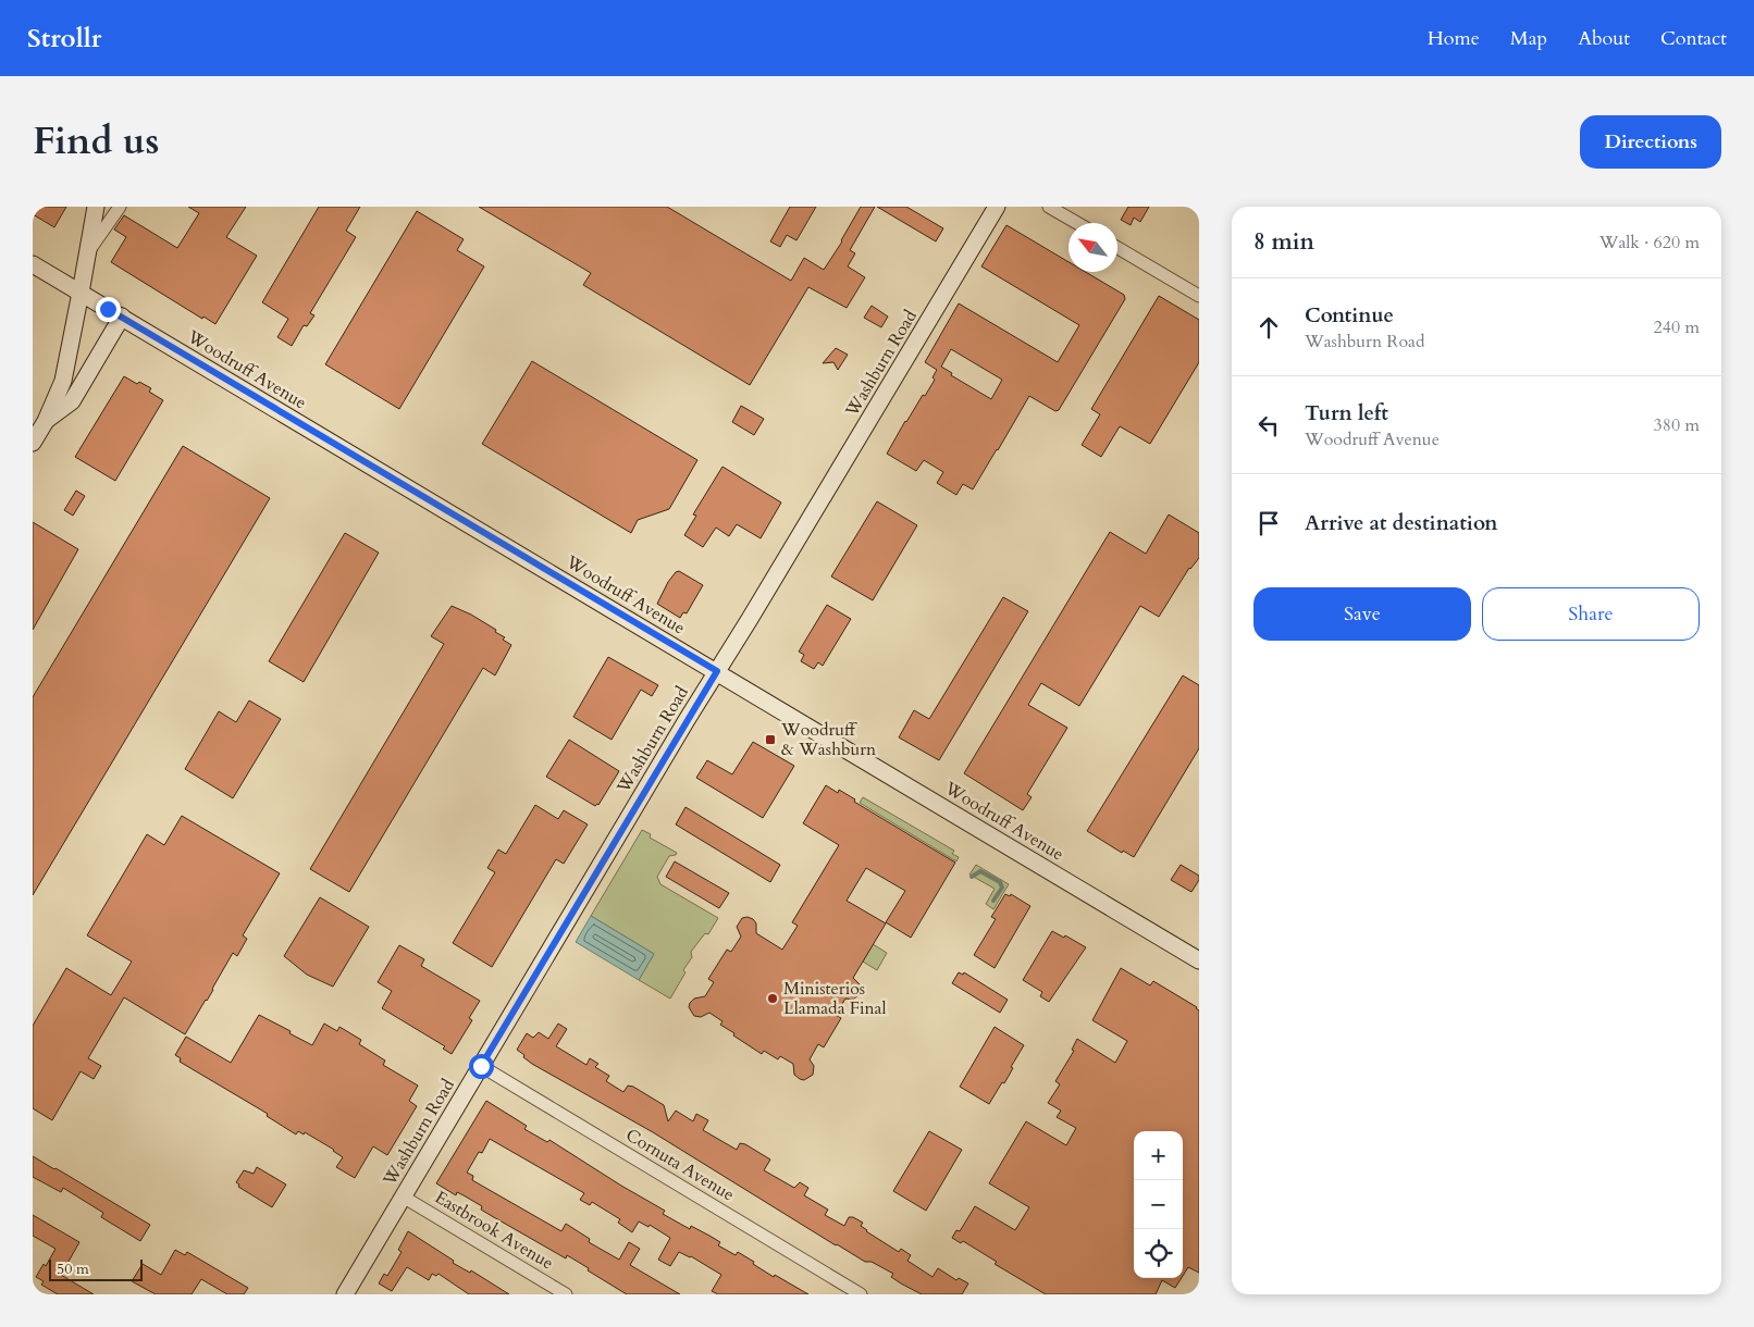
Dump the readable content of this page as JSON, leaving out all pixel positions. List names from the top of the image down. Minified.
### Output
{"streets":{"main road":["Washburn Road","Woodruff Avenue"],"street":["Cornuta Avenue","Eastbrook Avenue"]},"crossings":[["Washburn Road","Woodruff Avenue"],["Washburn Road","Cornuta Avenue"],["Washburn Road","Eastbrook Avenue"]],"places":{"transit":["Woodruff & Washburn"],"other":["Ministerios Llamada Final"]},"scale_bar":"50 m","north":"top left","page":{"header":"Strollr","nav":["Home","Map","About","Contact"],"title":"Find us","buttons":["Directions",["Save","Share"]],"heading":["8 min","Walk · 620 m"],"list":[["Continue","Washburn Road","240 m"],["Turn left","Woodruff Avenue","380 m"],"Arrive at destination"],"map_buttons":["+","−"],"scale":"50 m"}}
